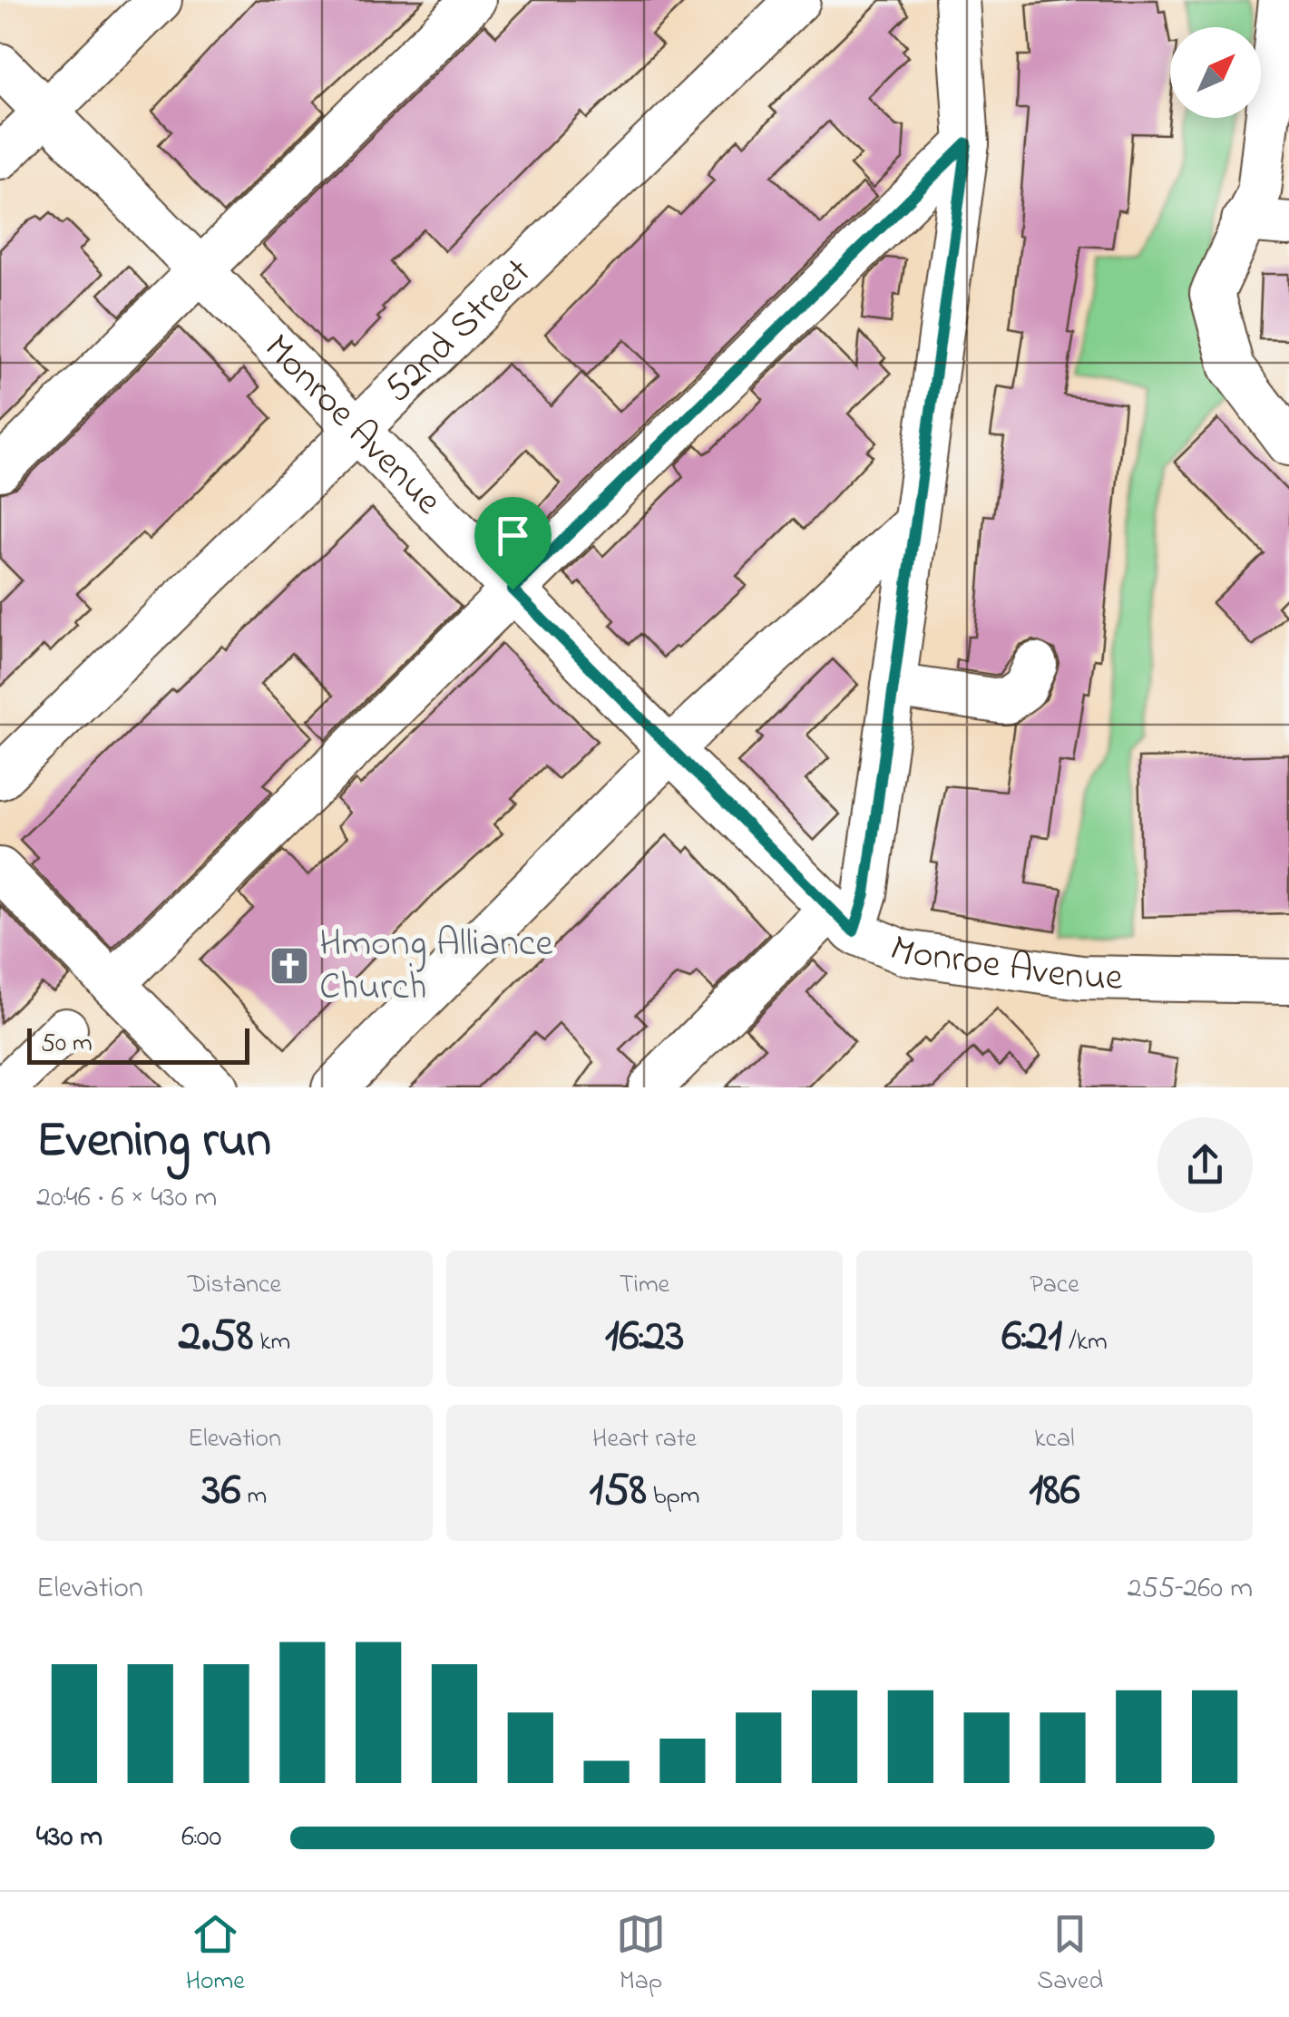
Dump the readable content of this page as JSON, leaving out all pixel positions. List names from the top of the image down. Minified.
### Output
{"streets":{"street":["52nd Street","Monroe Avenue"]},"crossings":[["52nd Street","Monroe Avenue"]],"places":{"church":["Hmong Alliance Church"]},"scale_bar":"50 m","north":"top right","page":{"scale":"50 m","heading":["Evening run","20:46 · 6 × 430 m"],"stats":[["Distance","2.58 km"],["Time","16:23"],["Pace","6:21 /km"],["Elevation","36 m"],["Heart rate","158 bpm"],["kcal","186"]],"chart":["Elevation","255–260 m"],"list":[{"name":"430 m","note":"6:00"}],"tabs":["Home","Map","Saved"]}}
